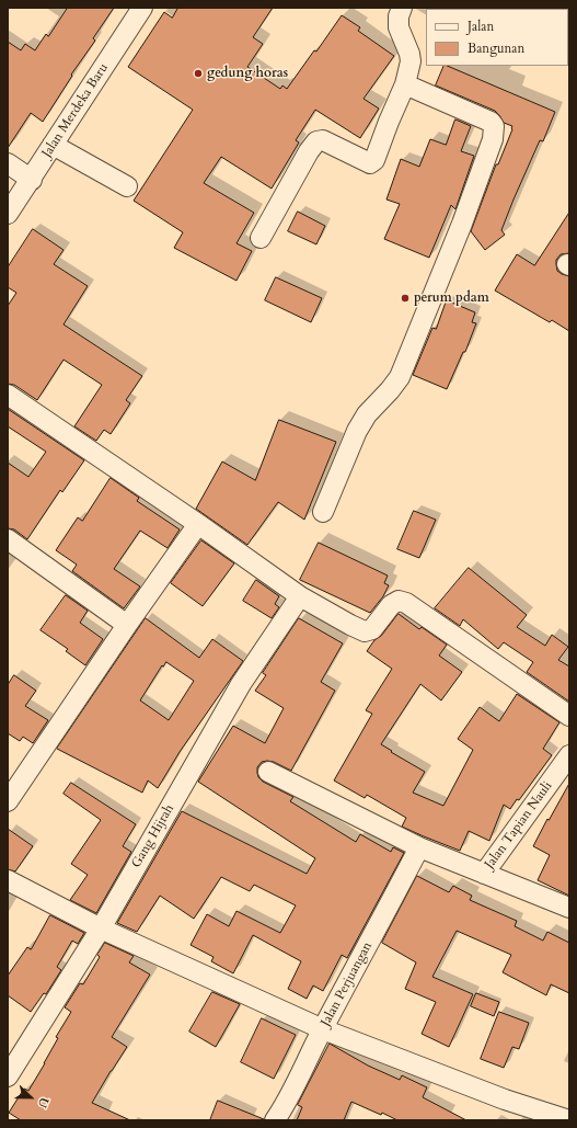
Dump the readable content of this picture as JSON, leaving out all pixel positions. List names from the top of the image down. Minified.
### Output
{"streets":{"street":["Jalan Merdeka Baru","Jalan Tapian Nauli","Gang Hijrah","Jalan Perjuangan"]},"places":["gedung horas","perum pdam"],"legend":["Jalan","Bangunan"],"north":"right"}
